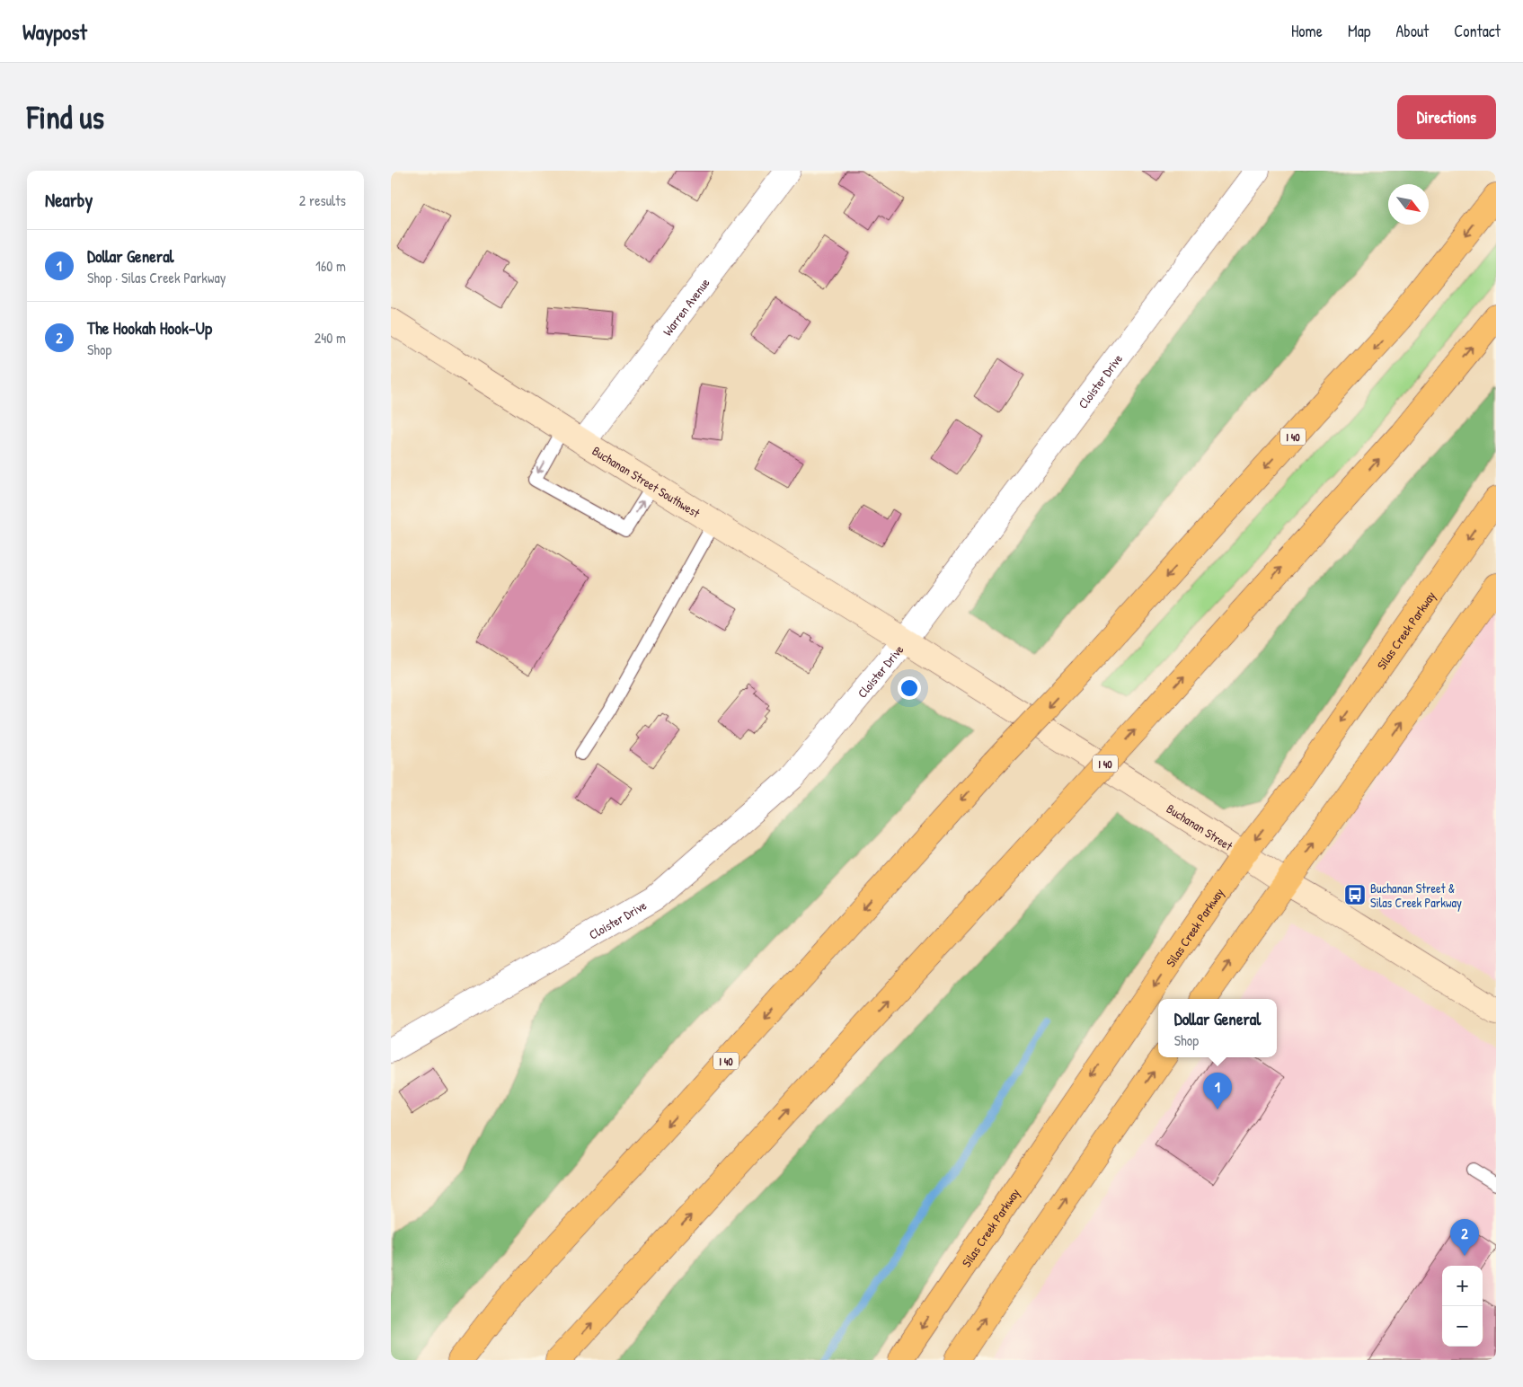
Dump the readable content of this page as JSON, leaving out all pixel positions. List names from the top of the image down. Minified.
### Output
{"streets":{"main road":["I 40","Silas Creek Parkway"],"street":["Warren Avenue","Cloister Drive","Buchanan Street Southwest","Buchanan Street"]},"crossings":[["Warren Avenue","Buchanan Street Southwest"],["Cloister Drive","Buchanan Street Southwest"],["Cloister Drive","Buchanan Street"],["Buchanan Street Southwest","Buchanan Street"],["Silas Creek Parkway","Buchanan Street"]],"places":{"bus stop":["Buchanan Street & Silas Creek Parkway"]},"north":"bottom right","page":{"header":"Waypost","nav":["Home","Map","About","Contact"],"buttons":"Directions","title":"Find us","heading":["Nearby","2 results"],"list":[{"mark":"1","name":"Dollar General","note":"Shop · Silas Creek Parkway","value":"160 m"},{"mark":"2","name":"The Hookah Hook-Up","note":"Shop","value":"240 m"}],"popup":["Dollar General","Shop"],"pins":["1","2"],"map_buttons":["+","−"]}}
